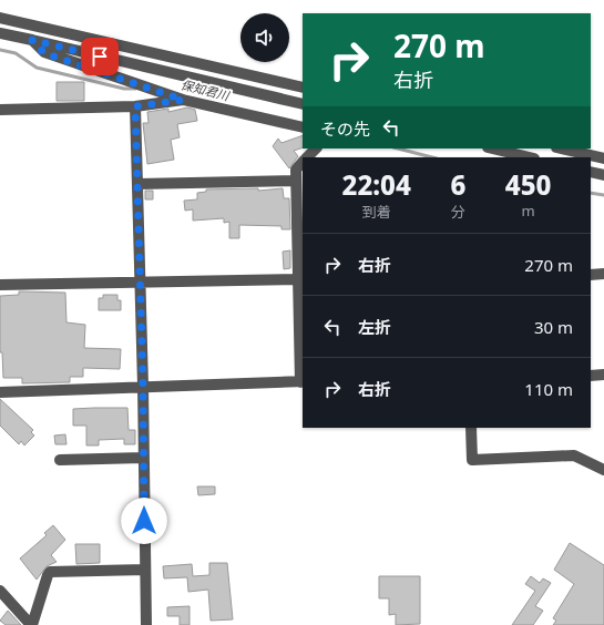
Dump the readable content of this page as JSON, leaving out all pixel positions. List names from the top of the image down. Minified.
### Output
{"water":["保知君川"],"page":{"turn":["270 m","右折"],"then":"その先","eta":["22:04","到着","6","分","450","m"],"list":[{"name":"右折","value":"270 m"},{"name":"左折","value":"30 m"},{"name":"右折","value":"110 m"}]}}
